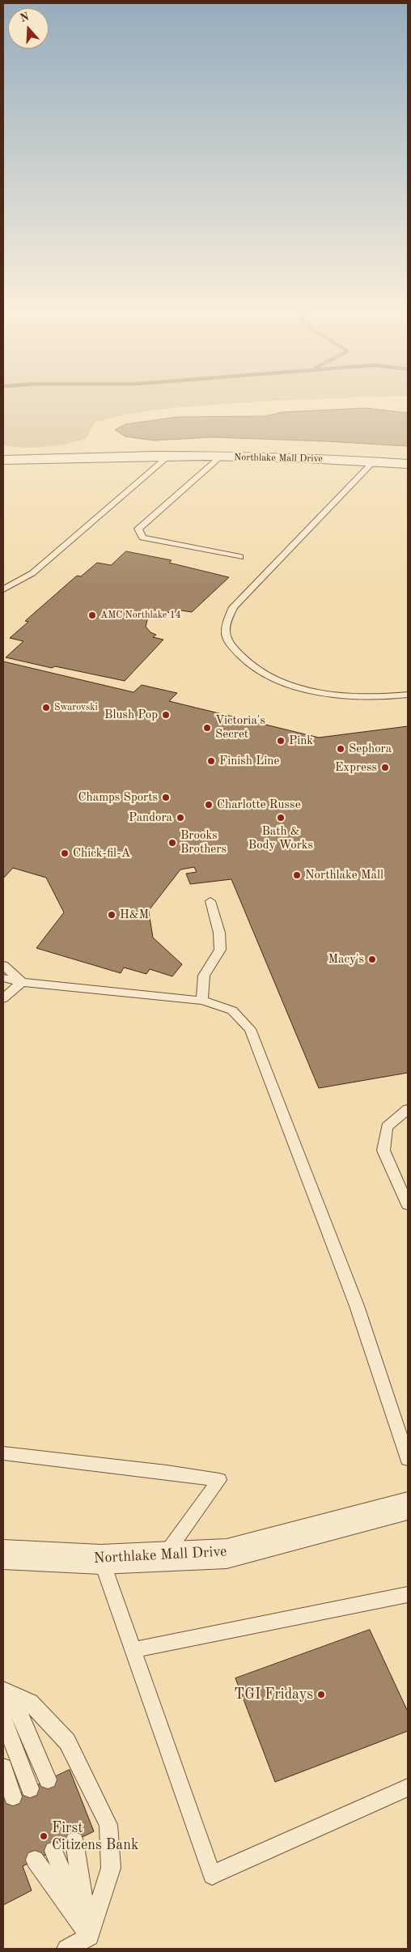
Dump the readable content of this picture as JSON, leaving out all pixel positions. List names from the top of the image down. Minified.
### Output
{"streets":{"street":["Northlake Mall Drive"]},"places":["AMC Northlake 14","Swarovski","Blush Pop","Victoria's Secret","Pink","Sephora","Finish Line","Express","Champs Sports","Charlotte Russe","Pandora","Bath & Body Works","Brooks Brothers","Chick-fil-A","Northlake Mall","H&M","Macy's","TGI Fridays","First Citizens Bank"],"north":"top"}
